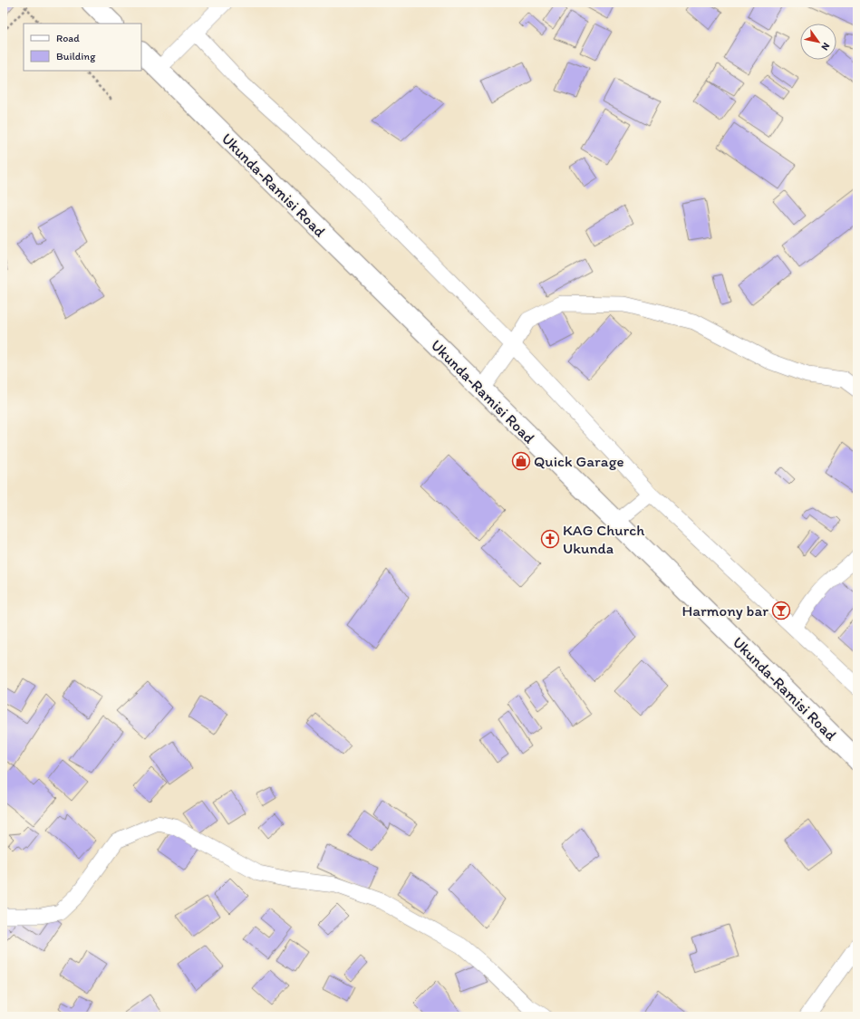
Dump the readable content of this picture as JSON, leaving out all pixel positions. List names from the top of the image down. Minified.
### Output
{"streets":{"highway":["Ukunda-Ramisi Road"]},"places":{"shop":["Quick Garage"],"church":["KAG Church Ukunda"],"bar":["Harmony bar"]},"legend":["Road","Building"],"north":"bottom right"}
